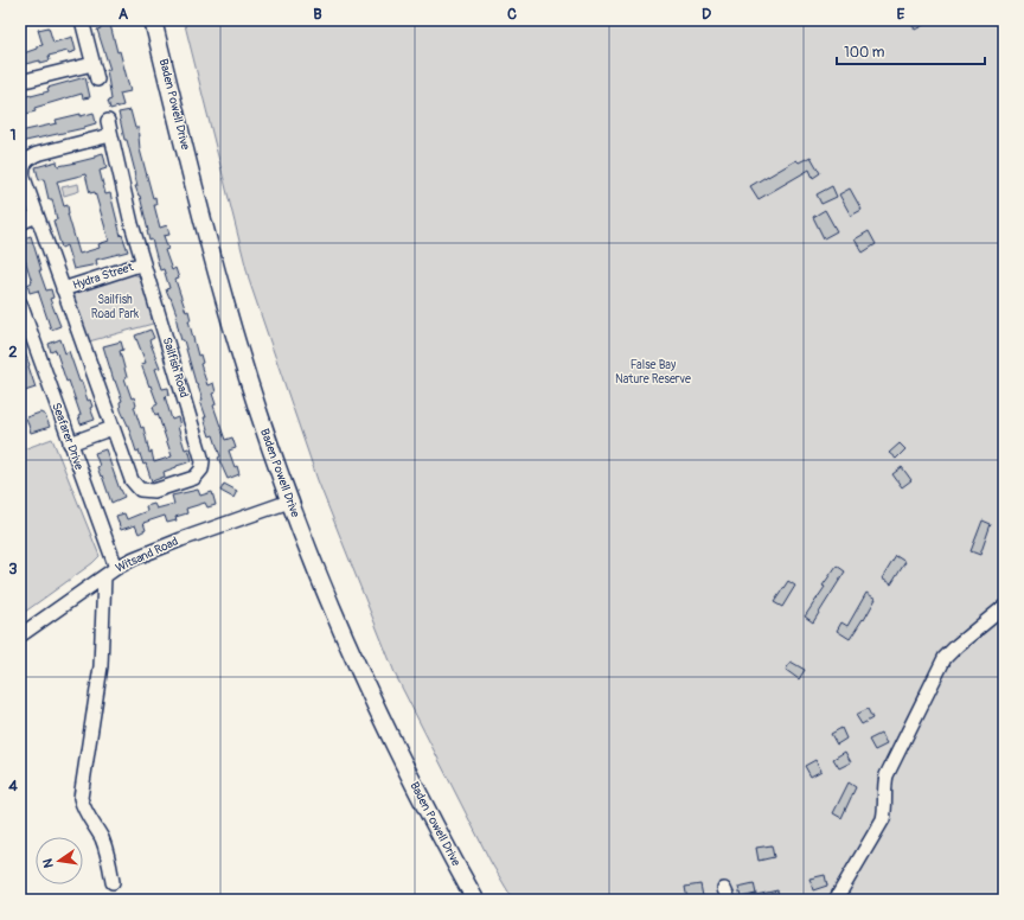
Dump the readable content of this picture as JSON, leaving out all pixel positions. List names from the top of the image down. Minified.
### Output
{"streets":{"main road":["Baden Powell Drive"],"street":["Hydra Street","Sailfish Road","Seafarer Drive","Witsand Road"]},"crossings":[["Baden Powell Drive","Witsand Road"],["Hydra Street","Sailfish Road"],["Seafarer Drive","Witsand Road"]],"parks":["Sailfish Road Park","False Bay Nature Reserve"],"scale_bar":"100 m","north":"left","grid":{"columns":["A","B","C","D","E"],"rows":["1","2","3","4"]}}
